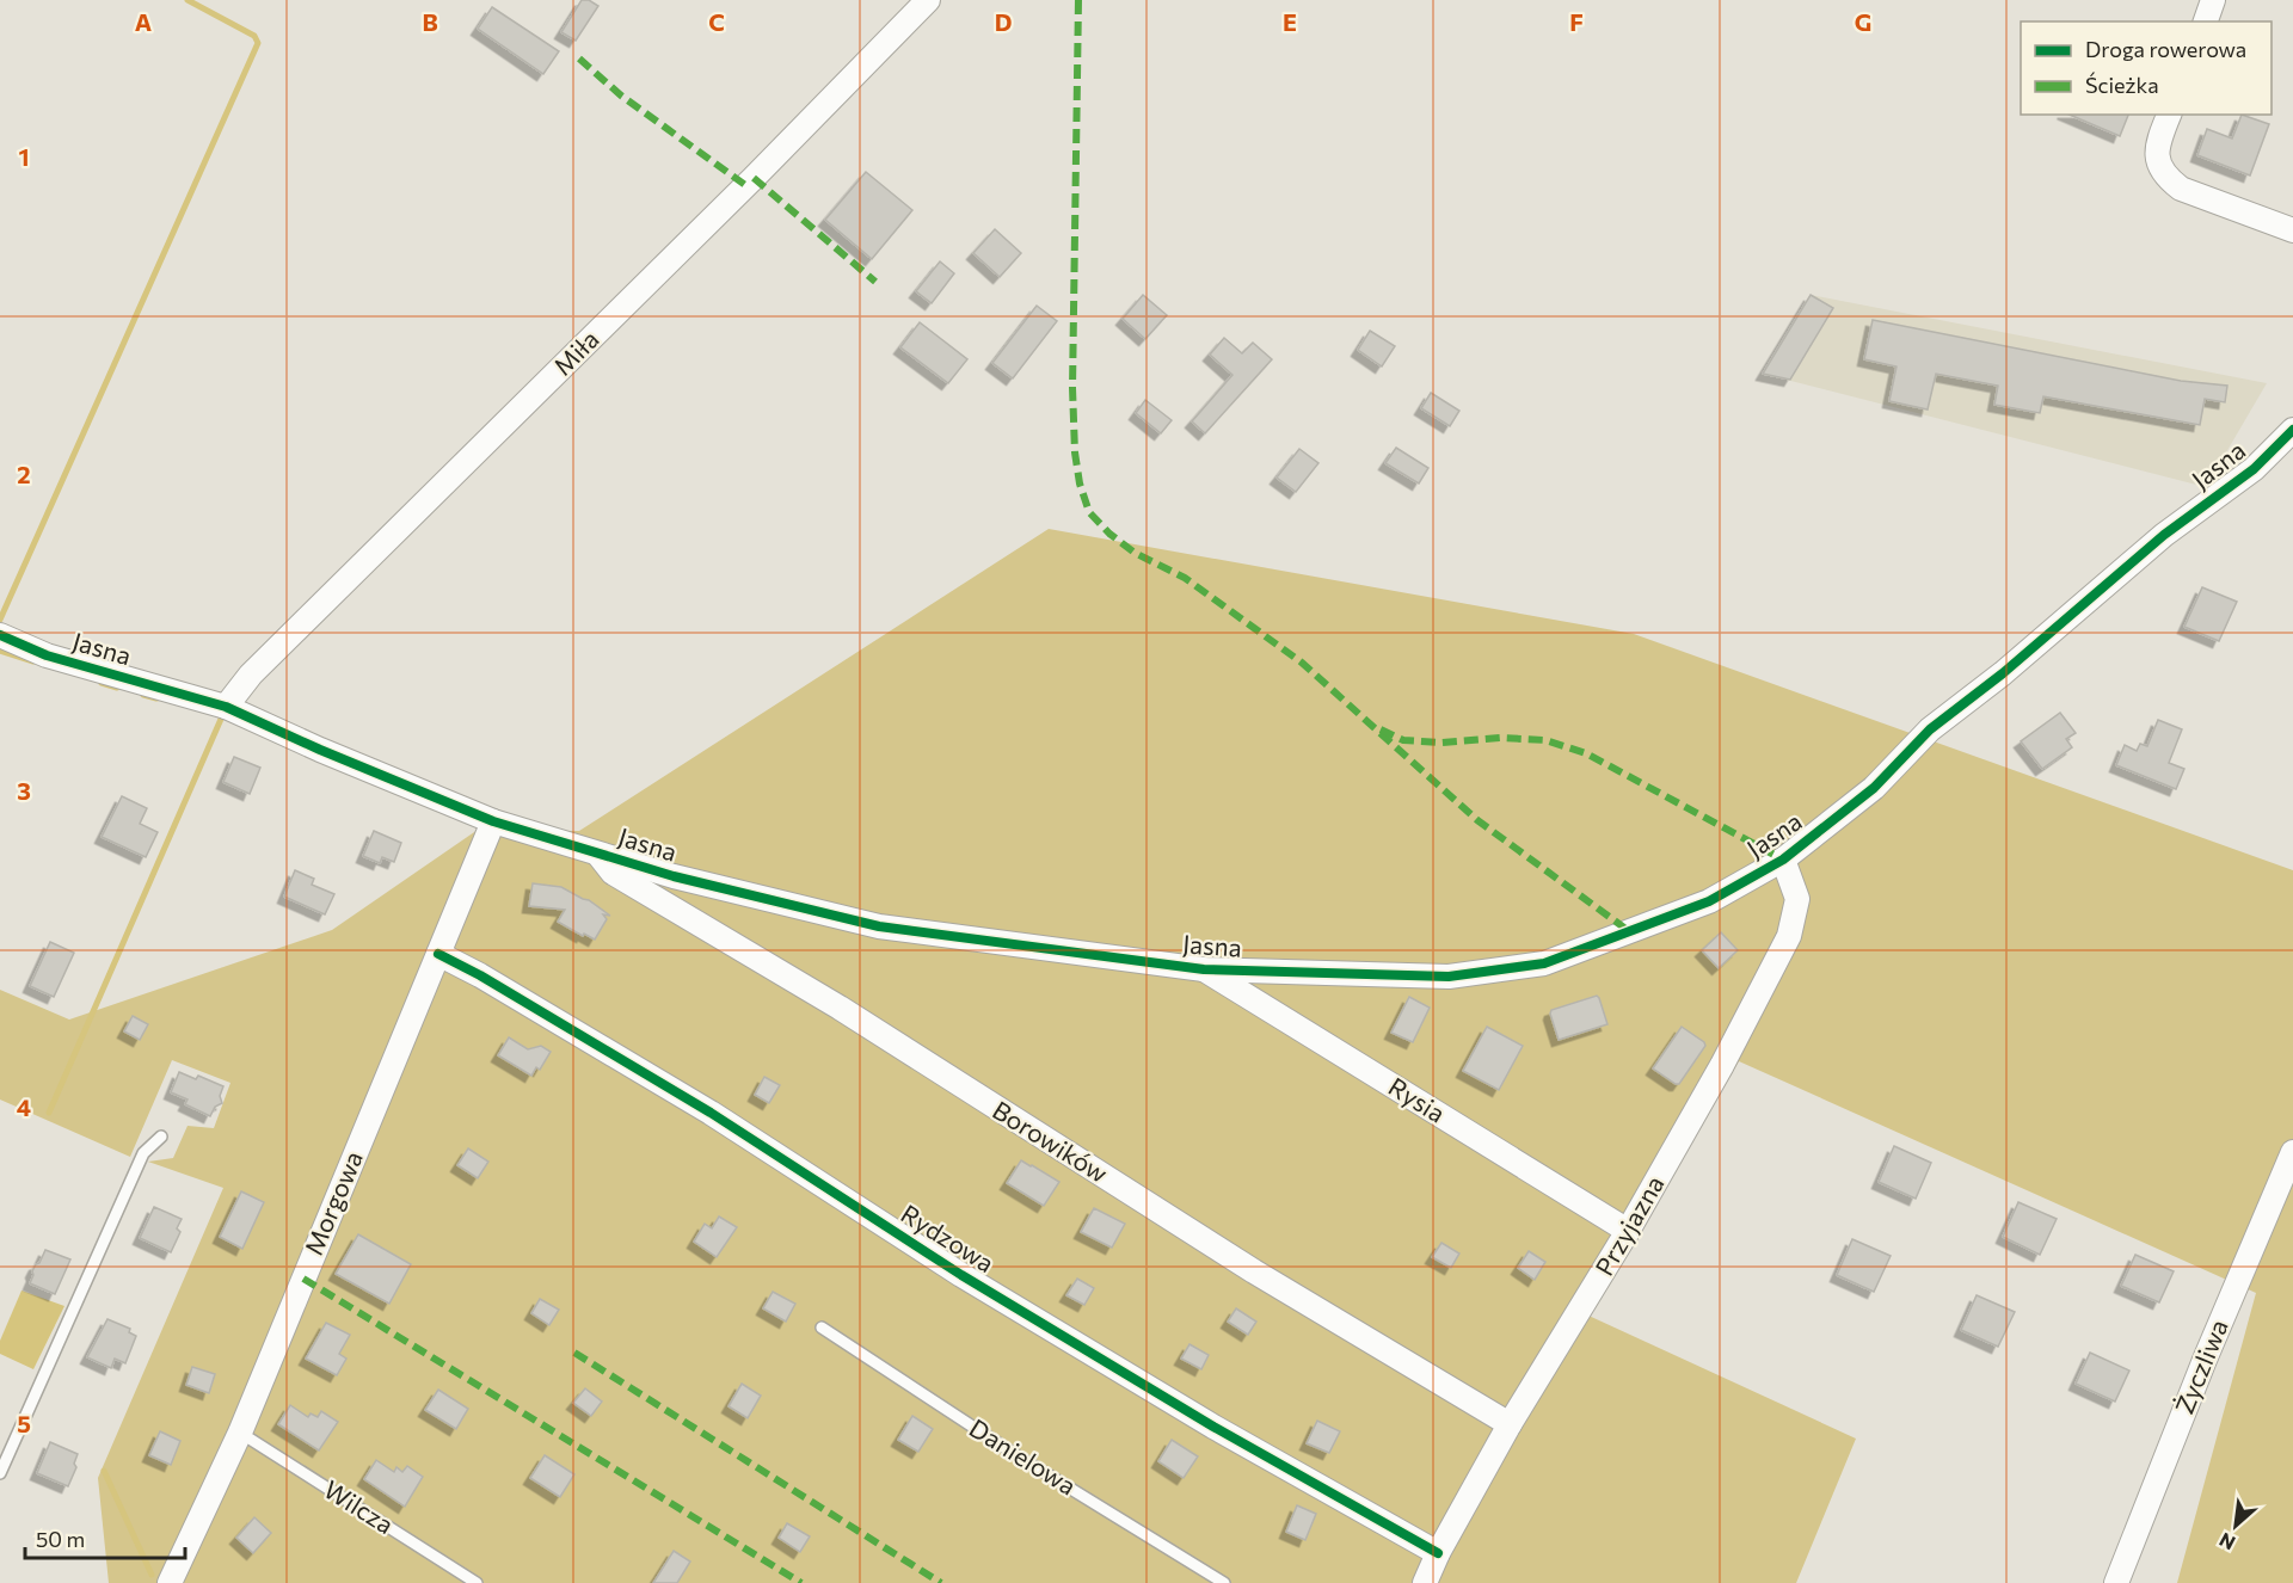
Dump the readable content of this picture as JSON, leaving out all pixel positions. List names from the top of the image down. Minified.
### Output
{"streets":{"street":["Miła","Jasna","Rysia","Borowików","Morgowa","Przyjazna","Rydzowa","Życzliwa"],"lane":["Danielowa","Wilcza"]},"crossings":[["Miła","Jasna"],["Jasna","Rysia"],["Jasna","Borowików"],["Jasna","Morgowa"],["Jasna","Przyjazna"],["Rysia","Przyjazna"],["Borowików","Przyjazna"],["Morgowa","Rydzowa"],["Morgowa","Wilcza"],["Przyjazna","Rydzowa"]],"legend":["Droga rowerowa","Ścieżka"],"scale_bar":"50 m","north":"bottom left","grid":{"columns":["A","B","C","D","E","F","G"],"rows":["1","2","3","4","5"]}}
